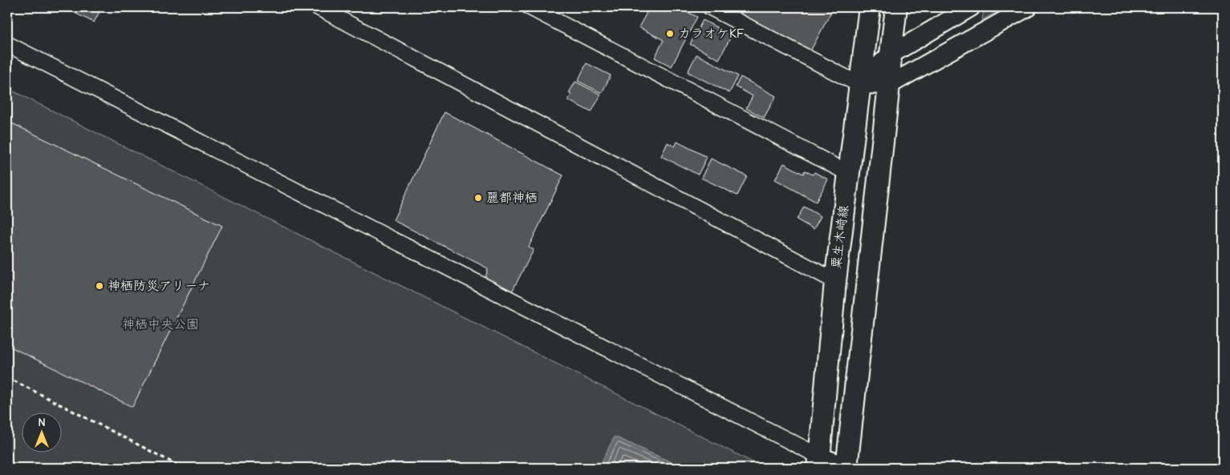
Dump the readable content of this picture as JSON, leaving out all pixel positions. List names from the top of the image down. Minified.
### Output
{"streets":{"main road":["粟生木崎線"]},"parks":["神栖中央公園"],"places":["カラオケKF","麗都神栖","神栖防災アリーナ"],"north":"top"}
